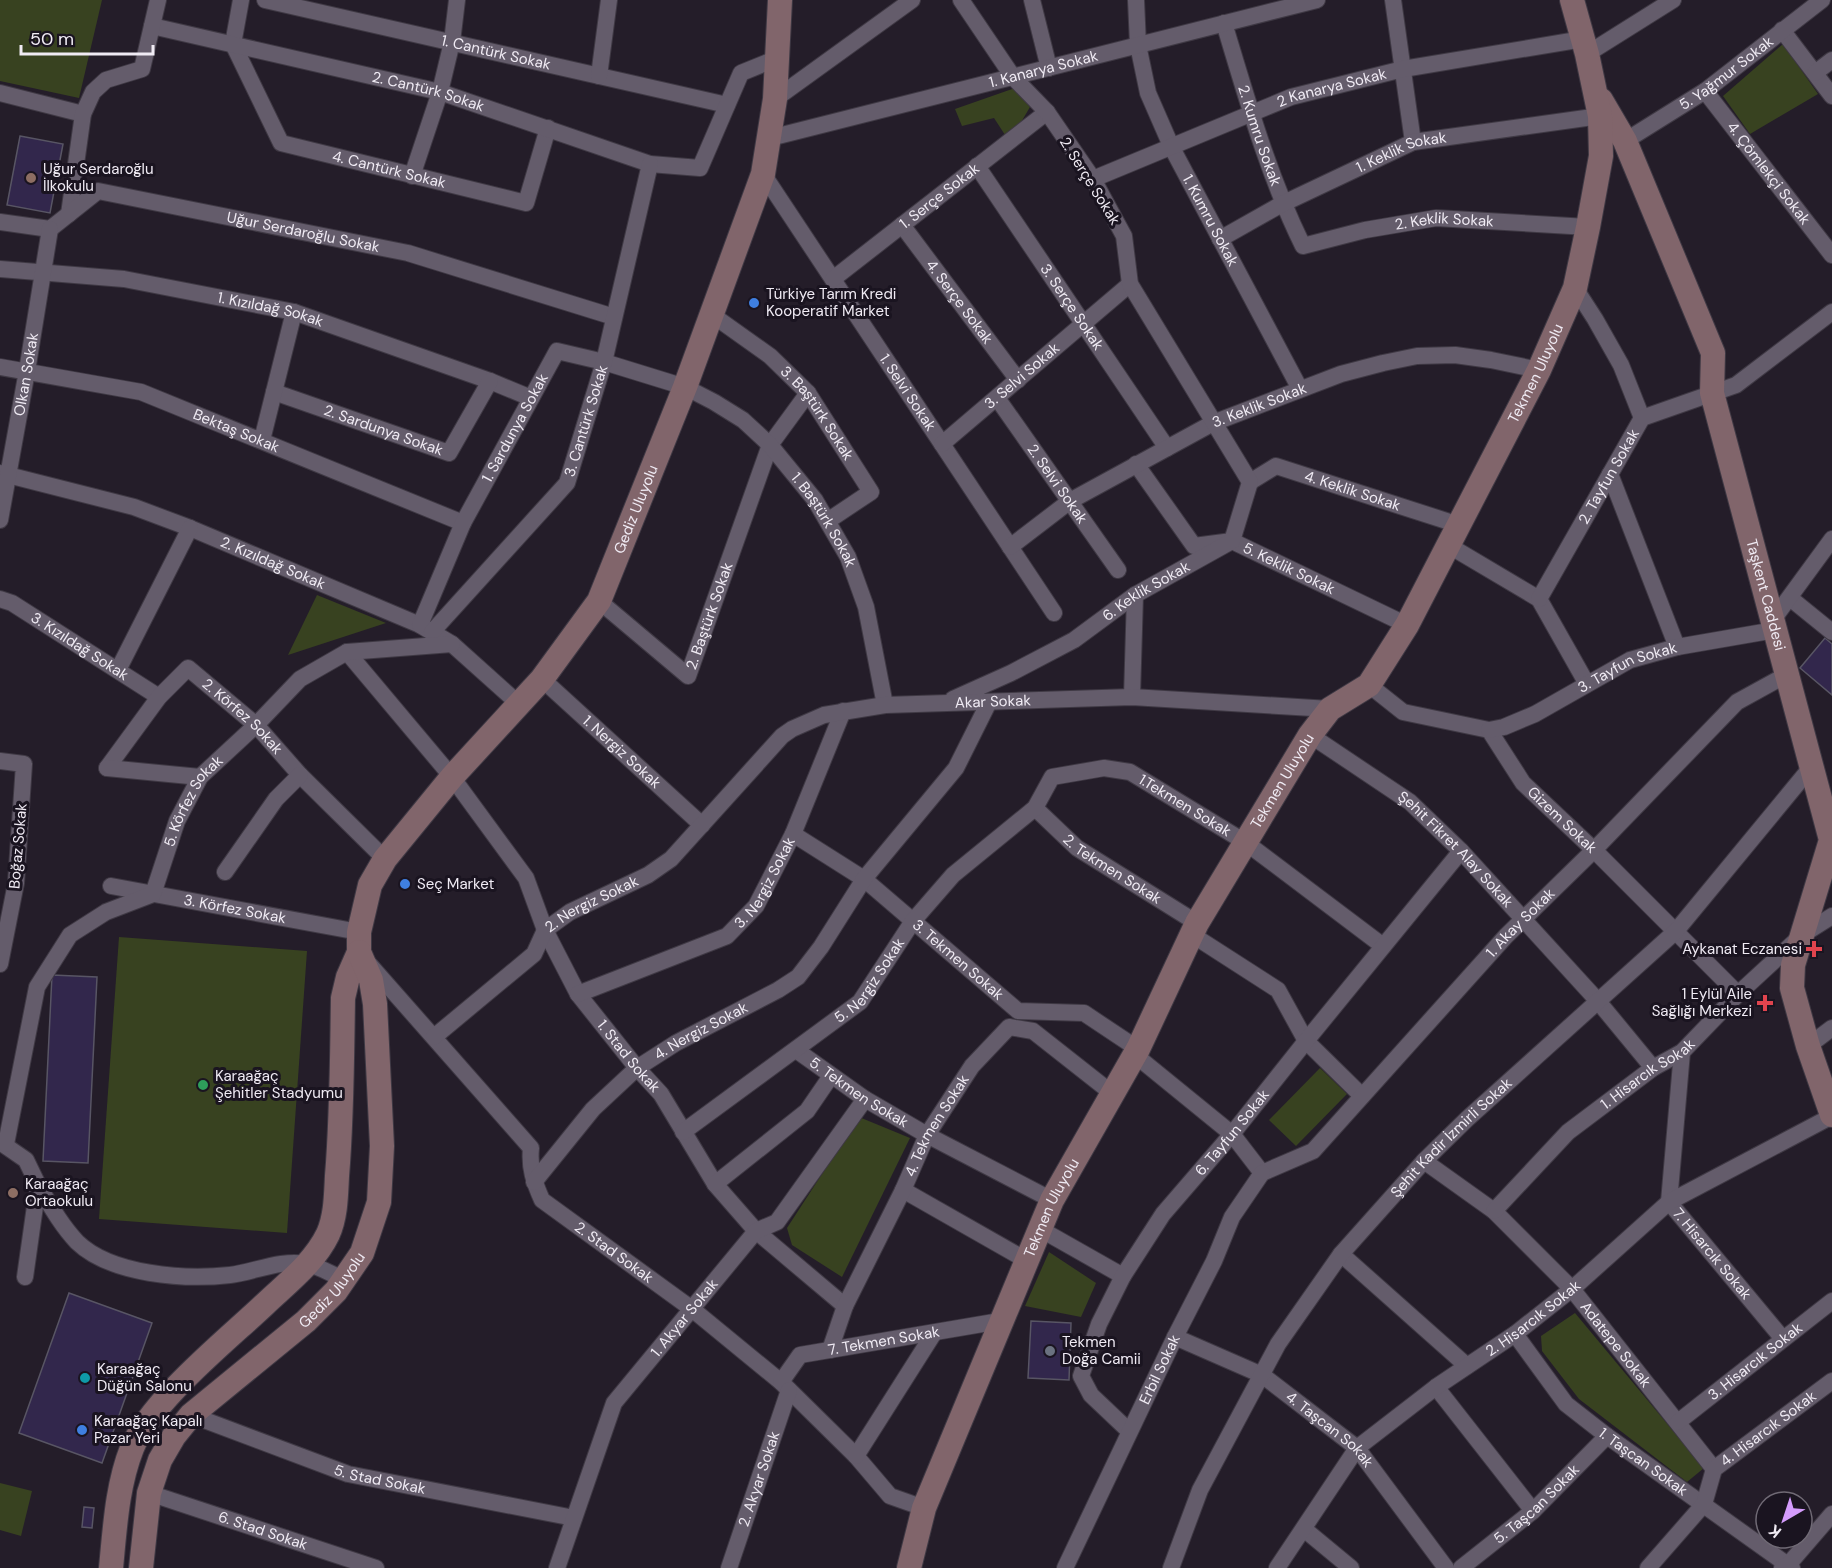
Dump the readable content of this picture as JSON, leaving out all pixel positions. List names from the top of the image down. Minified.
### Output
{"streets":{"street":["1. Cantürk Sokak","1. Kanarya Sokak","5. Yağmur Sokak","2 Kanarya Sokak","2. Cantürk Sokak","2. Kumru Sokak","1. Keklik Sokak","4. Cantürk Sokak","4. Çömlekçi Sokak","2. Serçe Sokak","1. Serçe Sokak","1. Kumru Sokak","2. Keklik Sokak","Uğur Serdaroğlu Sokak","4. Serçe Sokak","3. Serçe Sokak","1. Kızıldağ Sokak","Tekmen Uluyolu","Olkan Sokak","3. Selvi Sokak","1. Selvi Sokak","3. Keklik Sokak","3. Baştürk Sokak","3. Cantürk Sokak","1. Sardunya Sokak","Bektaş Sokak","2. Sardunya Sokak","2. Tayfun Sokak","2. Selvi Sokak","4. Keklik Sokak","Gediz Uluyolu","1. Baştürk Sokak","2. Kızıldağ Sokak","5. Keklik Sokak","6. Keklik Sokak","Taşkent Caddesi","2. Baştürk Sokak","3. Kızıldağ Sokak","3. Tayfun Sokak","Akar Sokak","2. Körfez Sokak","1. Nergiz Sokak","5. Körfez Sokak","1.Tekmen Sokak","Gizem Sokak","Boğaz Sokak","Şehit Fikret Alay Sokak","2. Tekmen Sokak","3. Nergiz Sokak","2. Nergiz Sokak","3. Körfez Sokak","1. Akay Sokak","3. Tekmen Sokak","5. Nergiz Sokak","4. Nergiz Sokak","1. Stad Sokak","1. Hisarcık Sokak","5. Tekmen Sokak","4. Tekmen Sokak","6. Tayfun Sokak","Şehit Kadir İzmirli Sokak","2. Stad Sokak","7. Hisarcık Sokak","1. Akyar Sokak","2. Hisarcık Sokak","7. Tekmen Sokak","Adatepe Sokak","3. Hisarcık Sokak","Erbil Sokak","4. Hisarcık Sokak","4. Taşcan Sokak","1. Taşcan Sokak","5. Stad Sokak","2. Akyar Sokak","5. Taşcan Sokak","6. Stad Sokak"]},"crossings":[["1. Cantürk Sokak","2. Cantürk Sokak"],["1. Kanarya Sokak","2. Kumru Sokak"],["1. Kanarya Sokak","2. Serçe Sokak"],["1. Kanarya Sokak","1. Kumru Sokak"],["1. Kanarya Sokak","Gediz Uluyolu"],["5. Yağmur Sokak","4. Çömlekçi Sokak"],["5. Yağmur Sokak","Taşkent Caddesi"],["2 Kanarya Sokak","2. Kumru Sokak"],["2 Kanarya Sokak","2. Serçe Sokak"],["2 Kanarya Sokak","1. Kumru Sokak"],["2 Kanarya Sokak","Tekmen Uluyolu"],["2. Cantürk Sokak","4. Cantürk Sokak"],["2. Cantürk Sokak","3. Cantürk Sokak"],["2. Kumru Sokak","1. Keklik Sokak"],["2. Kumru Sokak","2. Keklik Sokak"],["1. Keklik Sokak","1. Kumru Sokak"],["1. Keklik Sokak","Tekmen Uluyolu"],["2. Serçe Sokak","1. Serçe Sokak"],["2. Serçe Sokak","3. Selvi Sokak"],["2. Serçe Sokak","3. Keklik Sokak"],["1. Serçe Sokak","4. Serçe Sokak"],["1. Serçe Sokak","3. Serçe Sokak"],["1. Serçe Sokak","1. Selvi Sokak"],["1. Kumru Sokak","3. Keklik Sokak"],["2. Keklik Sokak","Tekmen Uluyolu"],["Uğur Serdaroğlu Sokak","Olkan Sokak"],["Uğur Serdaroğlu Sokak","3. Cantürk Sokak"],["4. Serçe Sokak","3. Selvi Sokak"],["3. Serçe Sokak","3. Selvi Sokak"],["3. Serçe Sokak","3. Keklik Sokak"],["1. Kızıldağ Sokak","Olkan Sokak"],["1. Kızıldağ Sokak","1. Sardunya Sokak"],["1. Kızıldağ Sokak","2. Sardunya Sokak"],["Tekmen Uluyolu","3. Keklik Sokak"],["Tekmen Uluyolu","4. Keklik Sokak"],["Tekmen Uluyolu","5. Keklik Sokak"],["Tekmen Uluyolu","Taşkent Caddesi"],["Tekmen Uluyolu","Akar Sokak"],["Tekmen Uluyolu","1.Tekmen Sokak"],["Tekmen Uluyolu","Şehit Fikret Alay Sokak"],["Tekmen Uluyolu","2. Tekmen Sokak"],["Tekmen Uluyolu","3. Tekmen Sokak"],["Tekmen Uluyolu","5. Tekmen Sokak"],["Tekmen Uluyolu","4. Tekmen Sokak"],["Tekmen Uluyolu","2. Stad Sokak"],["Tekmen Uluyolu","7. Tekmen Sokak"],["Olkan Sokak","Bektaş Sokak"],["Olkan Sokak","2. Kızıldağ Sokak"],["3. Selvi Sokak","1. Selvi Sokak"],["3. Selvi Sokak","2. Selvi Sokak"],["1. Selvi Sokak","3. Keklik Sokak"],["1. Selvi Sokak","Gediz Uluyolu"],["3. Keklik Sokak","2. Selvi Sokak"],["3. Keklik Sokak","5. Keklik Sokak"],["3. Baştürk Sokak","Gediz Uluyolu"],["3. Baştürk Sokak","1. Baştürk Sokak"],["3. Cantürk Sokak","1. Sardunya Sokak"],["3. Cantürk Sokak","2. Kızıldağ Sokak"],["1. Sardunya Sokak","Bektaş Sokak"],["1. Sardunya Sokak","Gediz Uluyolu"],["1. Sardunya Sokak","1. Baştürk Sokak"],["1. Sardunya Sokak","2. Kızıldağ Sokak"],["2. Tayfun Sokak","4. Keklik Sokak"],["2. Tayfun Sokak","Taşkent Caddesi"],["Gediz Uluyolu","1. Baştürk Sokak"],["Gediz Uluyolu","2. Kızıldağ Sokak"],["Gediz Uluyolu","2. Baştürk Sokak"],["Gediz Uluyolu","2. Körfez Sokak"],["Gediz Uluyolu","1. Nergiz Sokak"],["Gediz Uluyolu","3. Körfez Sokak"],["Gediz Uluyolu","1. Stad Sokak"],["Gediz Uluyolu","2. Stad Sokak"],["Gediz Uluyolu","5. Stad Sokak"],["Gediz Uluyolu","6. Stad Sokak"],["1. Baştürk Sokak","2. Baştürk Sokak"],["1. Baştürk Sokak","Akar Sokak"],["5. Keklik Sokak","6. Keklik Sokak"],["6. Keklik Sokak","Akar Sokak"],["Taşkent Caddesi","3. Tayfun Sokak"],["Taşkent Caddesi","1. Akay Sokak"],["Taşkent Caddesi","1. Hisarcık Sokak"],["Taşkent Caddesi","Şehit Kadir İzmirli Sokak"],["Taşkent Caddesi","2. Hisarcık Sokak"],["3. Kızıldağ Sokak","2. Körfez Sokak"],["3. Tayfun Sokak","Gizem Sokak"],["Akar Sokak","1. Nergiz Sokak"],["Akar Sokak","3. Nergiz Sokak"],["Akar Sokak","2. Nergiz Sokak"],["Akar Sokak","4. Nergiz Sokak"],["2. Körfez Sokak","5. Körfez Sokak"],["1. Nergiz Sokak","2. Nergiz Sokak"],["5. Körfez Sokak","3. Körfez Sokak"],["5. Körfez Sokak","1. Stad Sokak"],["1.Tekmen Sokak","2. Tekmen Sokak"],["1.Tekmen Sokak","5. Nergiz Sokak"],["Gizem Sokak","1. Akay Sokak"],["Gizem Sokak","1. Hisarcık Sokak"],["Gizem Sokak","Şehit Kadir İzmirli Sokak"],["Şehit Fikret Alay Sokak","1. Akay Sokak"],["Şehit Fikret Alay Sokak","1. Hisarcık Sokak"],["Şehit Fikret Alay Sokak","6. Tayfun Sokak"],["Şehit Fikret Alay Sokak","Şehit Kadir İzmirli Sokak"],["2. Tekmen Sokak","5. Nergiz Sokak"],["3. Nergiz Sokak","3. Tekmen Sokak"],["3. Nergiz Sokak","1. Stad Sokak"],["2. Nergiz Sokak","1. Stad Sokak"],["2. Nergiz Sokak","2. Stad Sokak"],["3. Körfez Sokak","2. Stad Sokak"],["1. Akay Sokak","3. Tekmen Sokak"],["1. Akay Sokak","Erbil Sokak"],["3. Tekmen Sokak","5. Nergiz Sokak"],["3. Tekmen Sokak","4. Nergiz Sokak"],["3. Tekmen Sokak","6. Tayfun Sokak"],["3. Tekmen Sokak","Erbil Sokak"],["5. Nergiz Sokak","1. Stad Sokak"],["5. Nergiz Sokak","5. Tekmen Sokak"],["4. Nergiz Sokak","1. Stad Sokak"],["4. Nergiz Sokak","2. Stad Sokak"],["1. Stad Sokak","4. Tekmen Sokak"],["1. Stad Sokak","1. Akyar Sokak"],["1. Hisarcık Sokak","7. Hisarcık Sokak"],["1. Hisarcık Sokak","Adatepe Sokak"],["5. Tekmen Sokak","4. Tekmen Sokak"],["5. Tekmen Sokak","1. Akyar Sokak"],["4. Tekmen Sokak","7. Tekmen Sokak"],["6. Tayfun Sokak","Erbil Sokak"],["Şehit Kadir İzmirli Sokak","Adatepe Sokak"],["Şehit Kadir İzmirli Sokak","4. Taşcan Sokak"],["2. Stad Sokak","1. Akyar Sokak"],["2. Stad Sokak","7. Tekmen Sokak"],["2. Stad Sokak","2. Akyar Sokak"],["7. Hisarcık Sokak","2. Hisarcık Sokak"],["7. Hisarcık Sokak","3. Hisarcık Sokak"],["1. Akyar Sokak","5. Stad Sokak"],["2. Hisarcık Sokak","Adatepe Sokak"],["2. Hisarcık Sokak","4. Taşcan Sokak"],["2. Hisarcık Sokak","1. Taşcan Sokak"],["7. Tekmen Sokak","2. Akyar Sokak"],["Adatepe Sokak","3. Hisarcık Sokak"],["Adatepe Sokak","4. Hisarcık Sokak"],["Erbil Sokak","4. Taşcan Sokak"],["4. Hisarcık Sokak","1. Taşcan Sokak"],["1. Taşcan Sokak","5. Taşcan Sokak"]],"places":{"other":["Uğur Serdaroğlu İlkokulu","Türkiye Tarım Kredi Kooperatif Market","Seç Market","Karaağaç Şehitler Stadyumu","Karaağaç Ortaokulu","Tekmen Doğa Camii","Karaağaç Düğün Salonu","Karaağaç Kapalı Pazar Yeri"],"health":["Aykanat Eczanesi","1 Eylül Aile Sağlığı Merkezi"]},"scale_bar":"50 m","north":"bottom left"}
